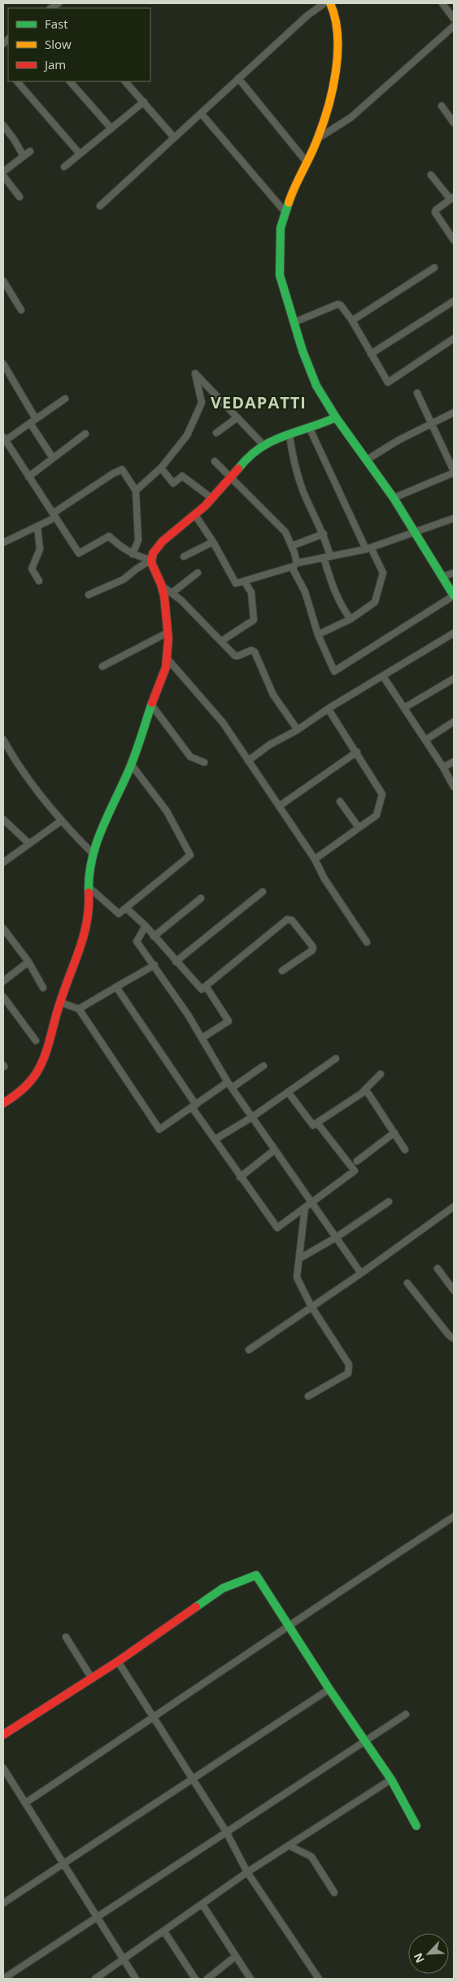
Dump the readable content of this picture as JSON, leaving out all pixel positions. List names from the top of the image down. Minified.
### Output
{"districts":["VEDAPATTI"],"legend":["Fast","Slow","Jam"],"north":"bottom left"}
